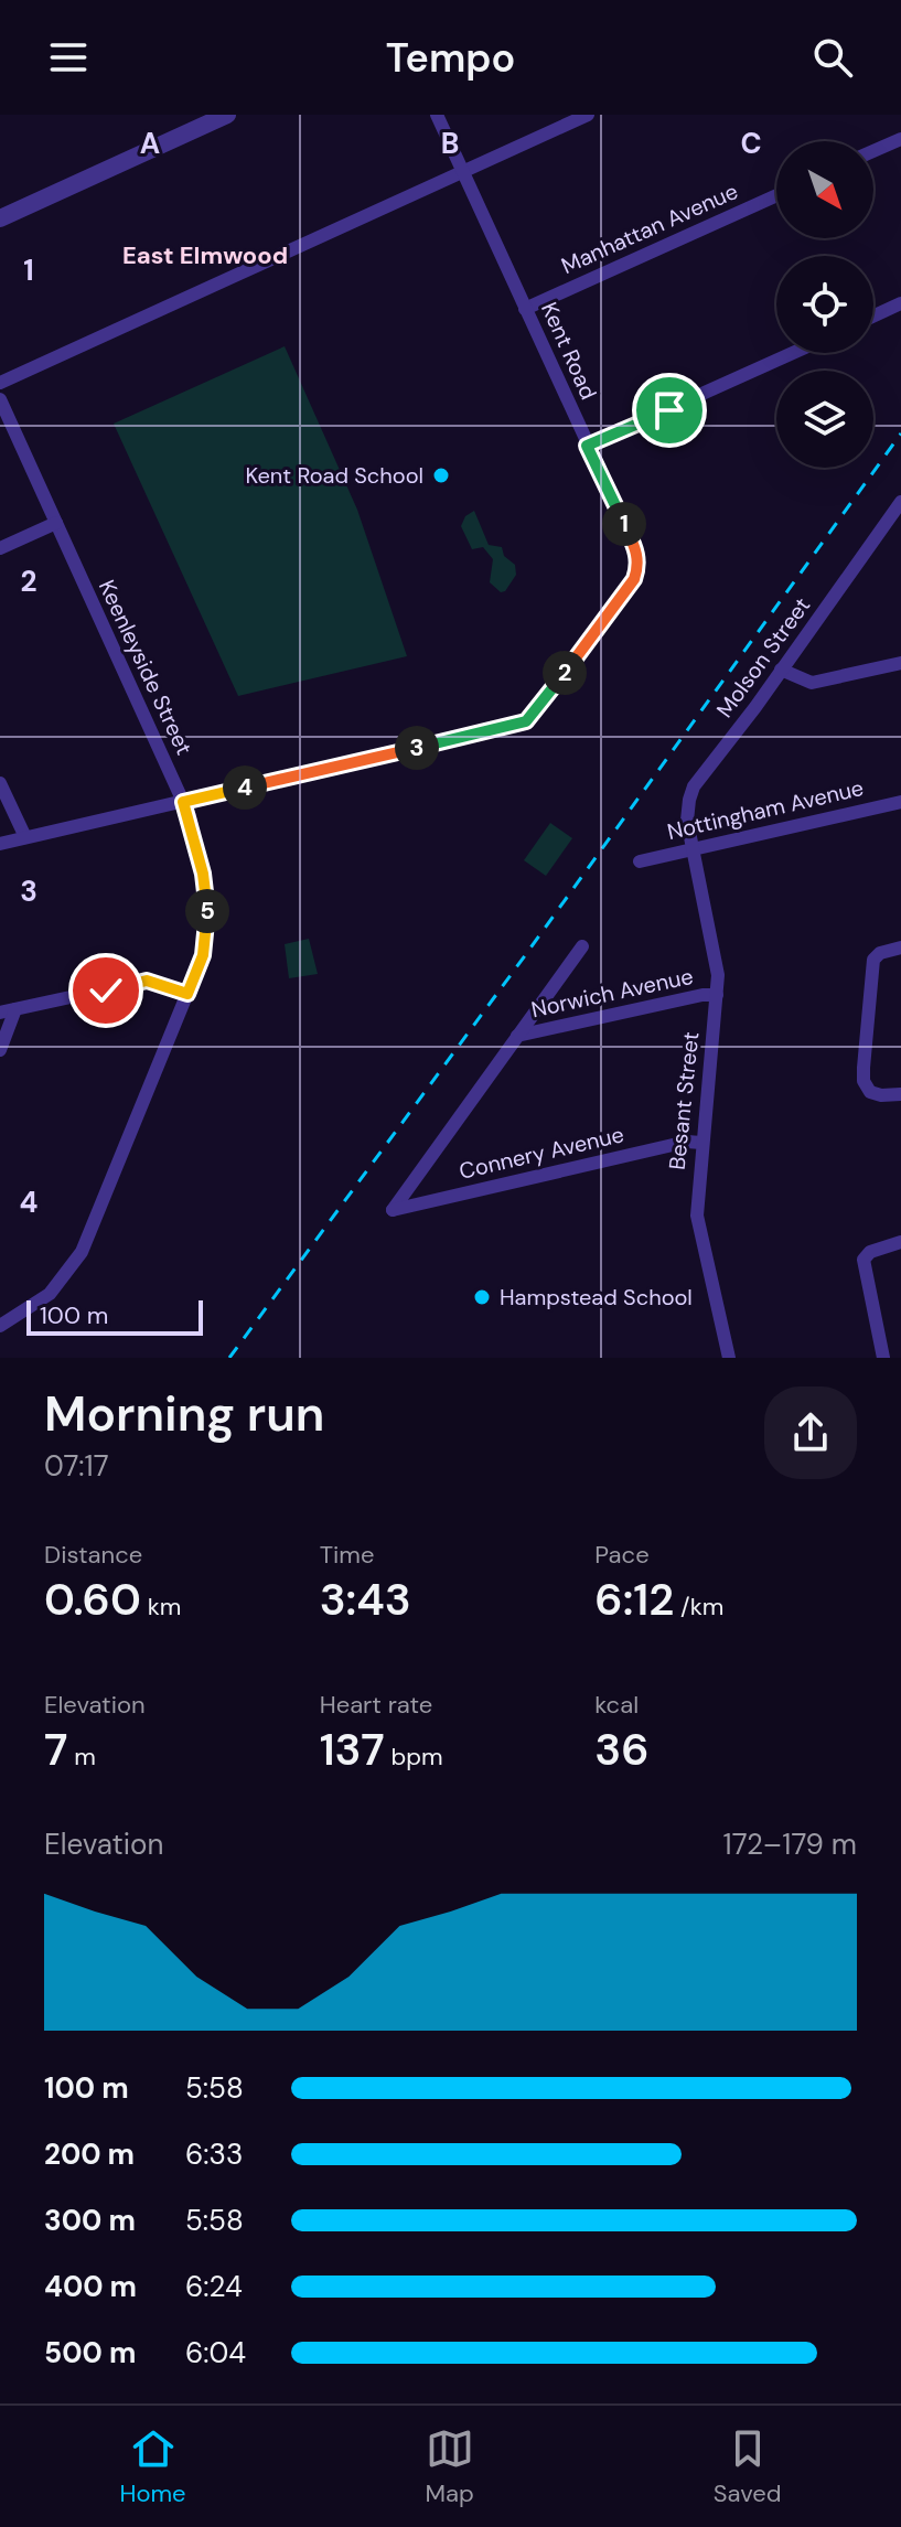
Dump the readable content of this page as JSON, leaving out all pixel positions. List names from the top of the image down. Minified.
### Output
{"streets":{"street":["Manhattan Avenue","Kent Road","Molson Street","Keenleyside Street","Nottingham Avenue","Norwich Avenue","Besant Street","Connery Avenue"]},"crossings":[["Manhattan Avenue","Kent Road"],["Kent Road","Keenleyside Street"],["Molson Street","Nottingham Avenue"],["Molson Street","Besant Street"],["Nottingham Avenue","Besant Street"],["Norwich Avenue","Besant Street"],["Norwich Avenue","Connery Avenue"],["Besant Street","Connery Avenue"]],"districts":["East Elmwood"],"places":["Kent Road School","Hampstead School"],"scale_bar":"100 m","north":"bottom right","page":{"header":"Tempo","pins":["1","2","3","4","5"],"scale":"100 m","heading":["Morning run","07:17"],"stats":[["Distance","0.60 km"],["Time","3:43"],["Pace","6:12 /km"],["Elevation","7 m"],["Heart rate","137 bpm"],["kcal","36"]],"chart":["Elevation","172–179 m"],"list":[{"name":"100 m","note":"5:58"},{"name":"200 m","note":"6:33"},{"name":"300 m","note":"5:58"},{"name":"400 m","note":"6:24"},{"name":"500 m","note":"6:04"}],"tabs":["Home","Map","Saved"]},"grid":{"columns":["A","B","C"],"rows":["1","2","3","4"]}}
